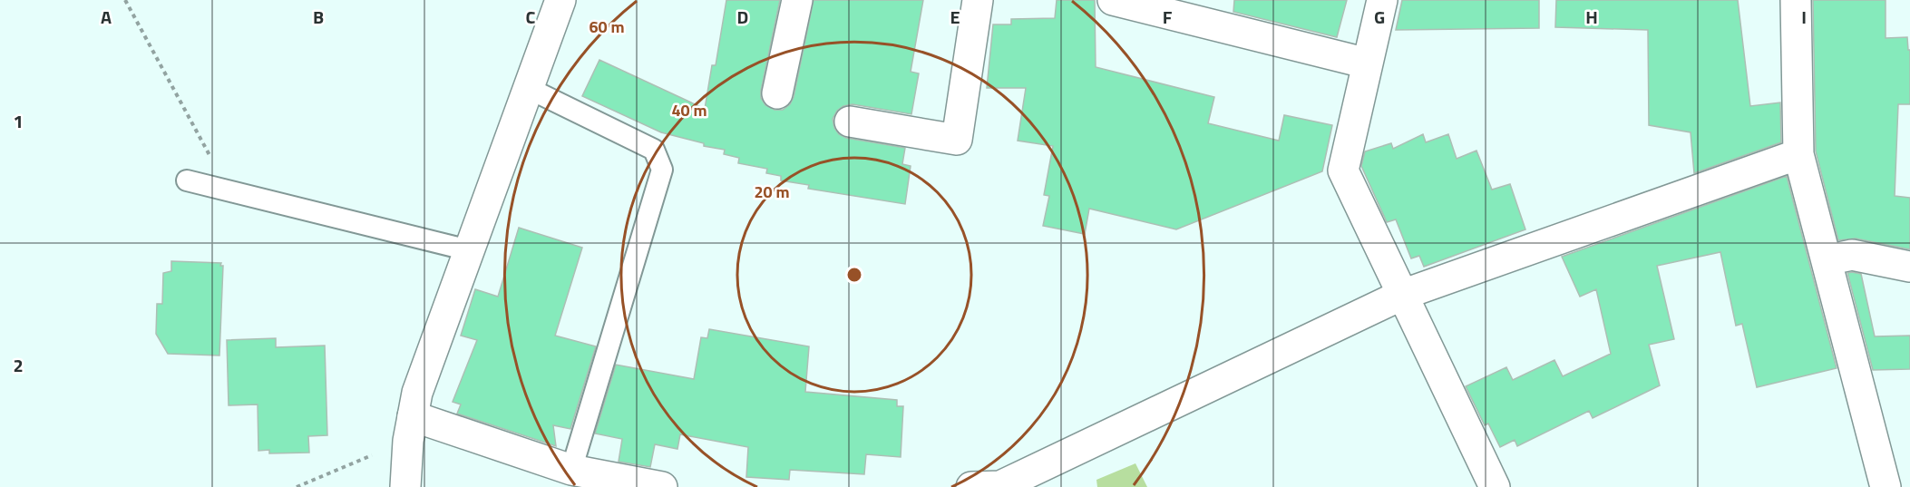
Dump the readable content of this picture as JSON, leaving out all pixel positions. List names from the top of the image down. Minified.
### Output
{"grid":{"columns":["A","B","C","D","E","F","G","H","I"],"rows":["1","2"]},"rings":["60 m","40 m","20 m"]}
